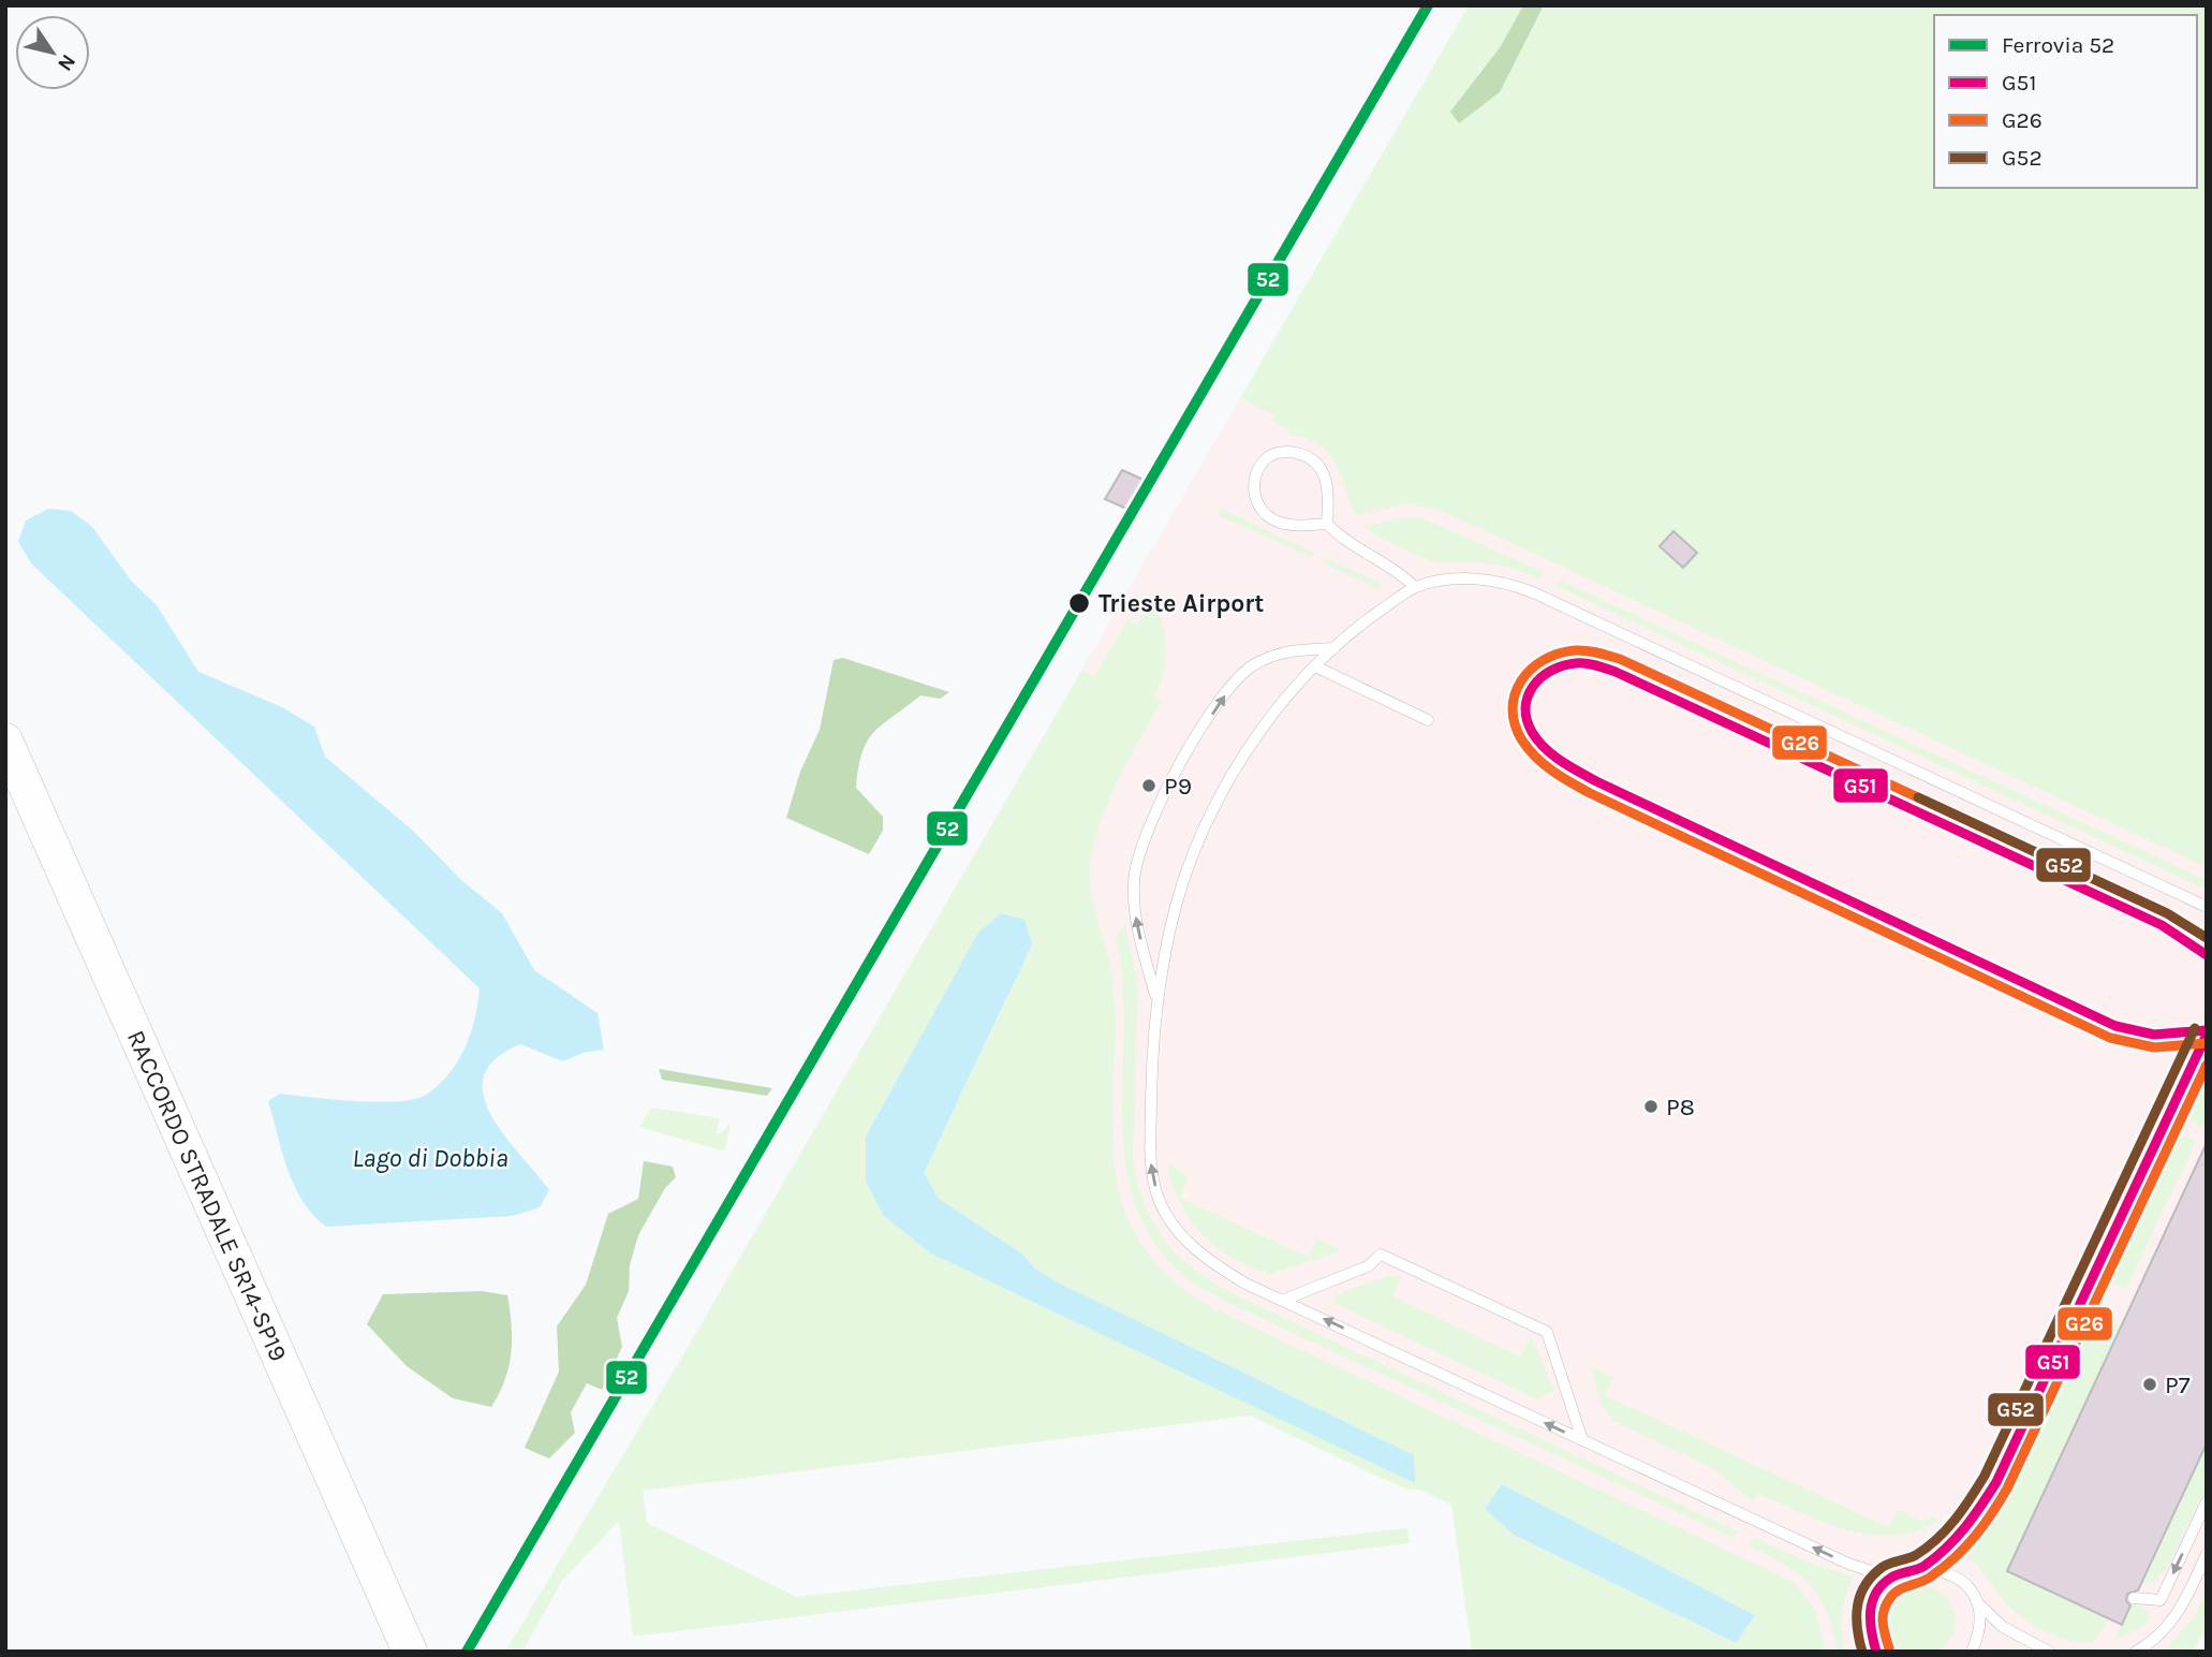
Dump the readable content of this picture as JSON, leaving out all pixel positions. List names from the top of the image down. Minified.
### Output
{"streets":{"main road":["RACCORDO STRADALE SR14-SP19"]},"water":["Lago di Dobbia"],"places":["Trieste Airport","P9","P8","P7"],"lines":["rail line 52","transit line G26","transit line G51","transit line G52"],"legend":["Ferrovia 52","G51","G26","G52"],"north":"bottom right"}
